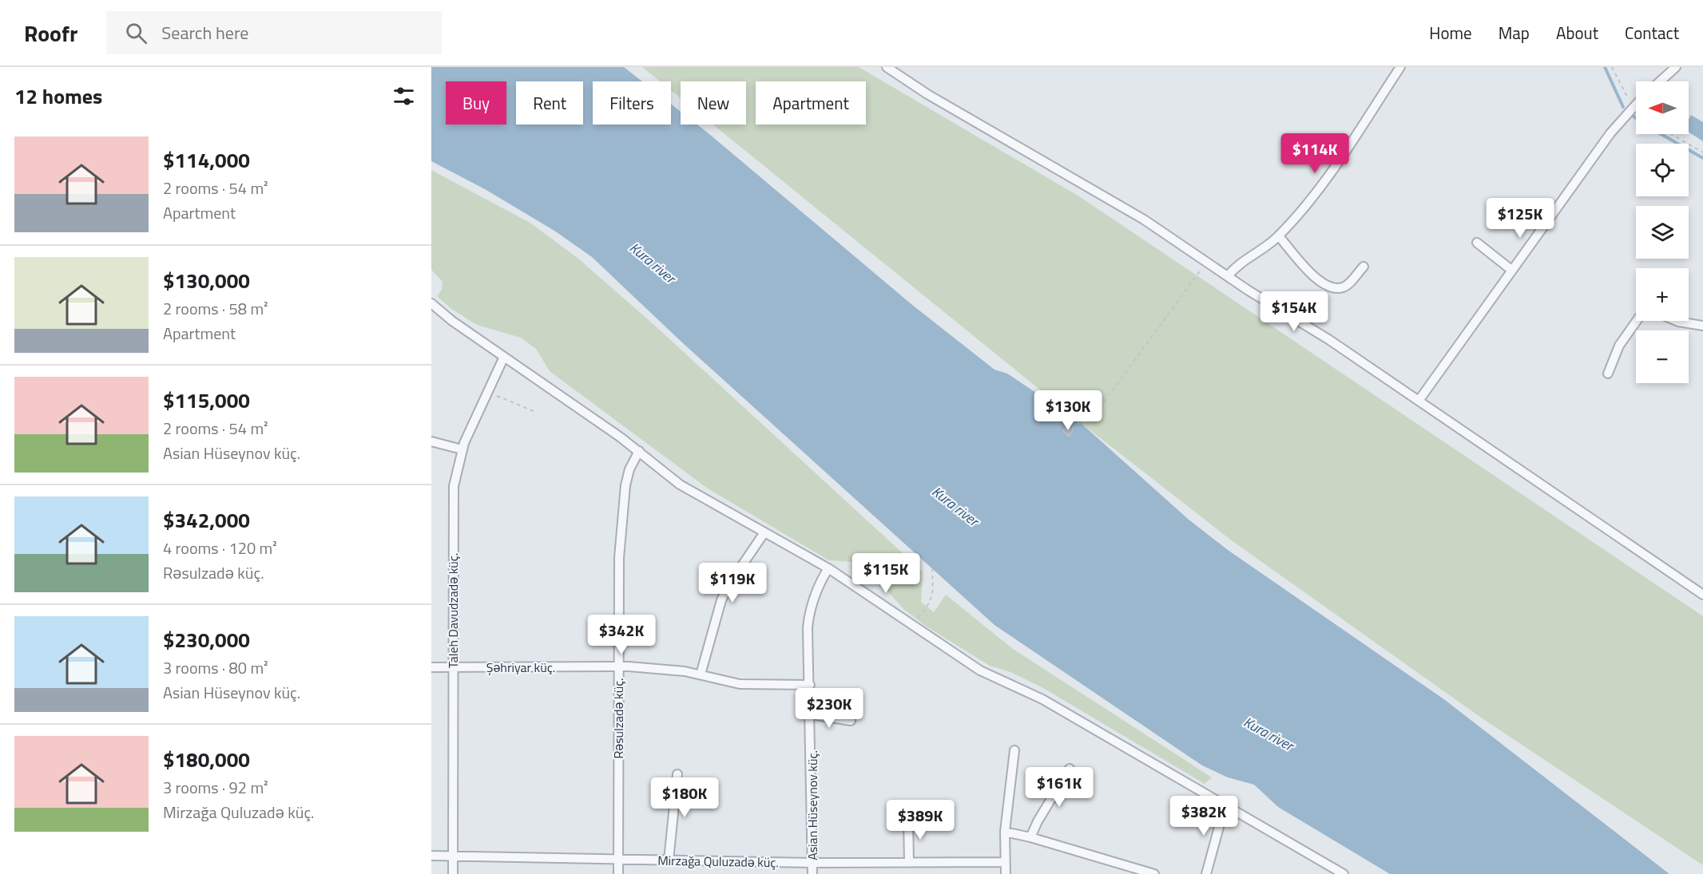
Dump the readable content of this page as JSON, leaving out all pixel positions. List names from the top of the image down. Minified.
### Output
{"streets":{"street":["Taleh Davudzadə küç.","Şəhriyar küç.","Rəsulzadə küç.","Asian Hüseynov küç.","Mirzağa Quluzadə küç."]},"crossings":[["Taleh Davudzadə küç.","Şəhriyar küç."],["Taleh Davudzadə küç.","Mirzağa Quluzadə küç."],["Şəhriyar küç.","Rəsulzadə küç."],["Şəhriyar küç.","Asian Hüseynov küç."],["Rəsulzadə küç.","Mirzağa Quluzadə küç."],["Asian Hüseynov küç.","Mirzağa Quluzadə küç."]],"water":["Kura river"],"north":"left","page":{"header":"Roofr","search":"Search here","nav":["Home","Map","About","Contact"],"heading":"12 homes","map_buttons":["+","−"],"chip":["Buy","Rent","Filters","New","Apartment"],"list":[{"name":"$114,000","note":"2 rooms · 54 m² · Apartment"},{"name":"$130,000","note":"2 rooms · 58 m² · Apartment"},{"name":"$115,000","note":"2 rooms · 54 m² · Asian Hüseynov küç."},{"name":"$342,000","note":"4 rooms · 120 m² · Rəsulzadə küç."},{"name":"$230,000","note":"3 rooms · 80 m² · Asian Hüseynov küç."},{"name":"$180,000","note":"3 rooms · 92 m² · Mirzağa Quluzadə küç."}],"price":["$114K","$125K","$154K","$130K","$115K","$119K","$342K","$230K","$161K","$180K","$382K","$389K"]}}
